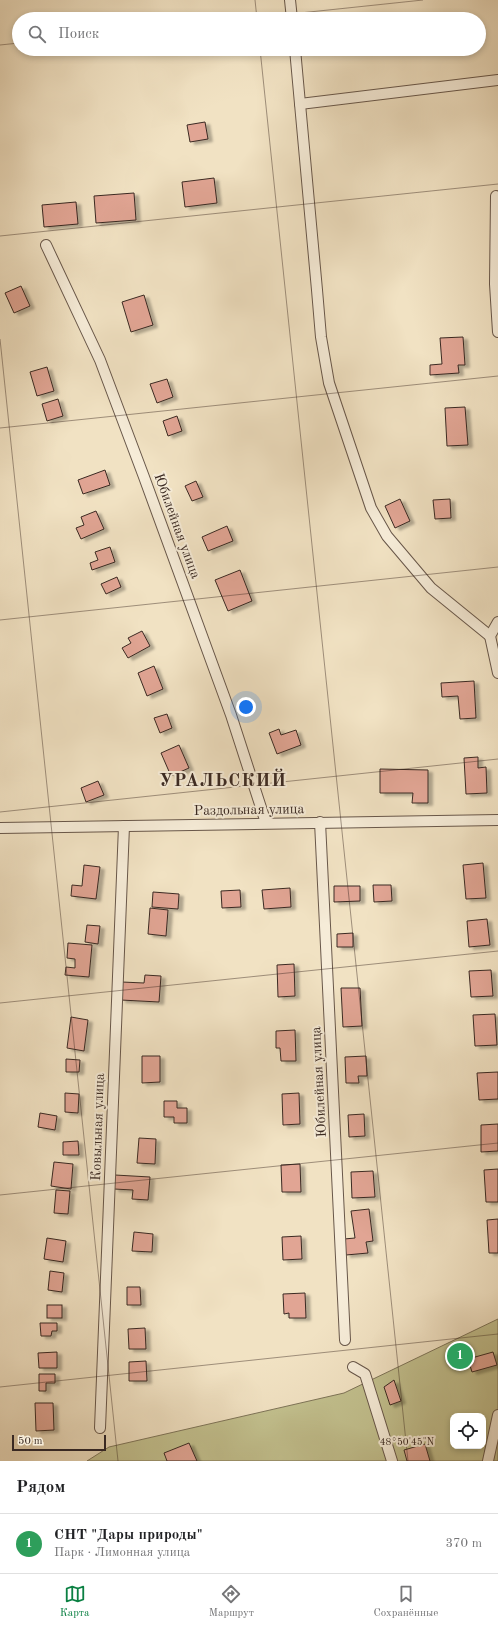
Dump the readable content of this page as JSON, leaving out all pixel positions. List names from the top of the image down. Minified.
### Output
{"streets":{"street":["Юбилейная улица","Раздольная улица","Ковыльная улица"]},"crossings":[["Юбилейная улица","Раздольная улица"],["Раздольная улица","Ковыльная улица"]],"districts":["УРАЛЬСКИЙ"],"scale_bar":"50 m","page":{"search":"Поиск","pins":"1","scale":"50 m","heading":"Рядом","list":[{"mark":"1","name":"СНТ \"Дары природы\"","note":"Парк · Лимонная улица","value":"370 m"}],"nav":["Карта","Маршрут","Сохранённые"]},"coordinates":["48°50'45\"N"]}
